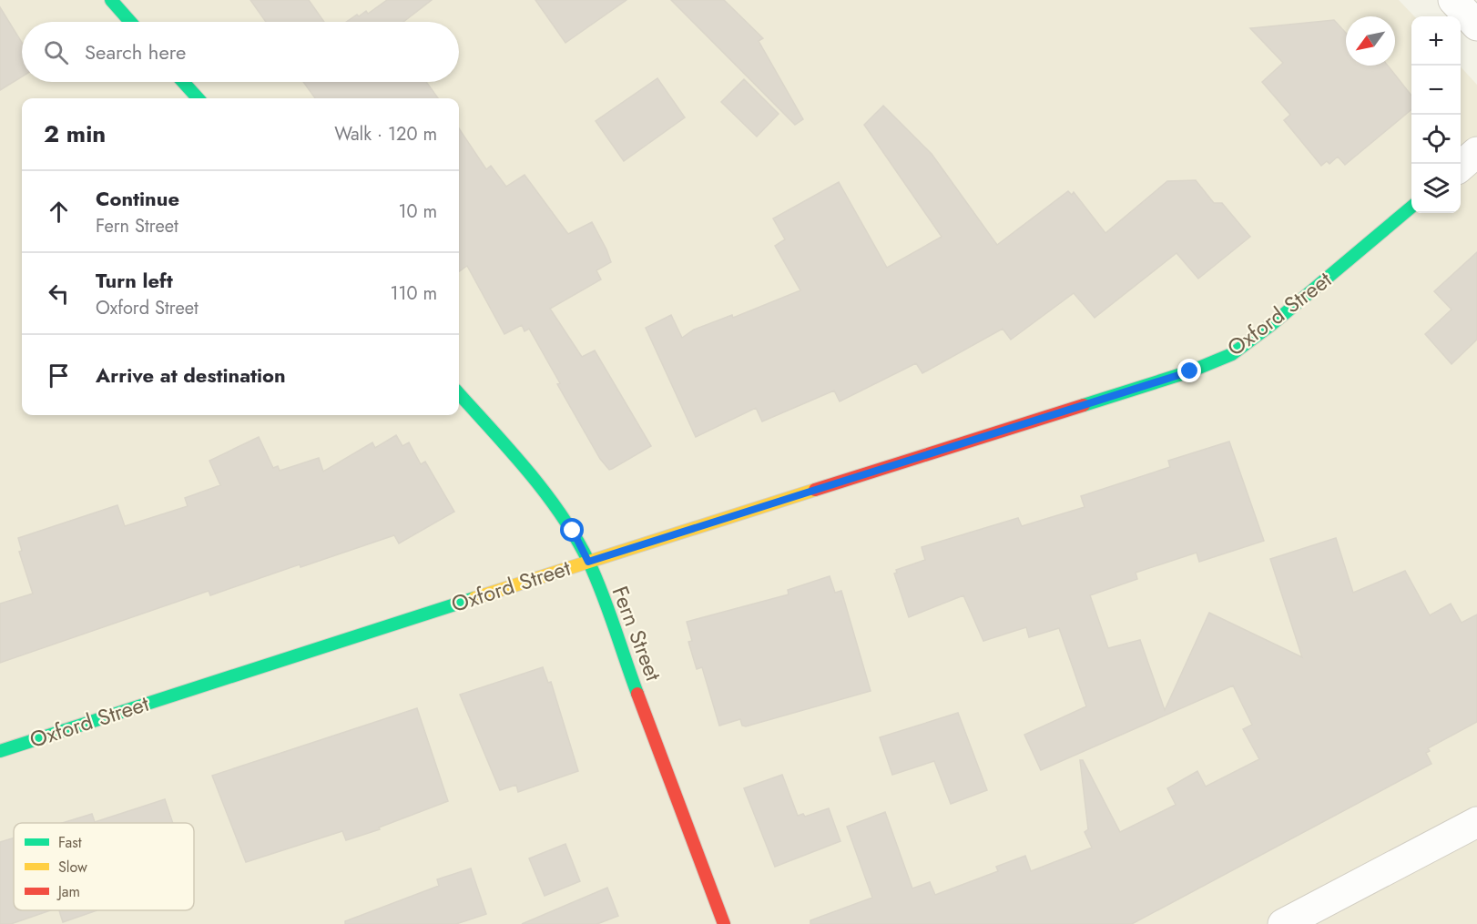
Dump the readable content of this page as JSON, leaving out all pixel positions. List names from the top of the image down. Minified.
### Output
{"streets":{"street":["Oxford Street","Fern Street"]},"crossings":[["Oxford Street","Fern Street"]],"legend":["Fast","Slow","Jam"],"north":"bottom left","page":{"map_buttons":["+","−"],"search":"Search here","heading":["2 min","Walk · 120 m"],"list":[["Continue","Fern Street","10 m"],["Turn left","Oxford Street","110 m"],"Arrive at destination"]}}
